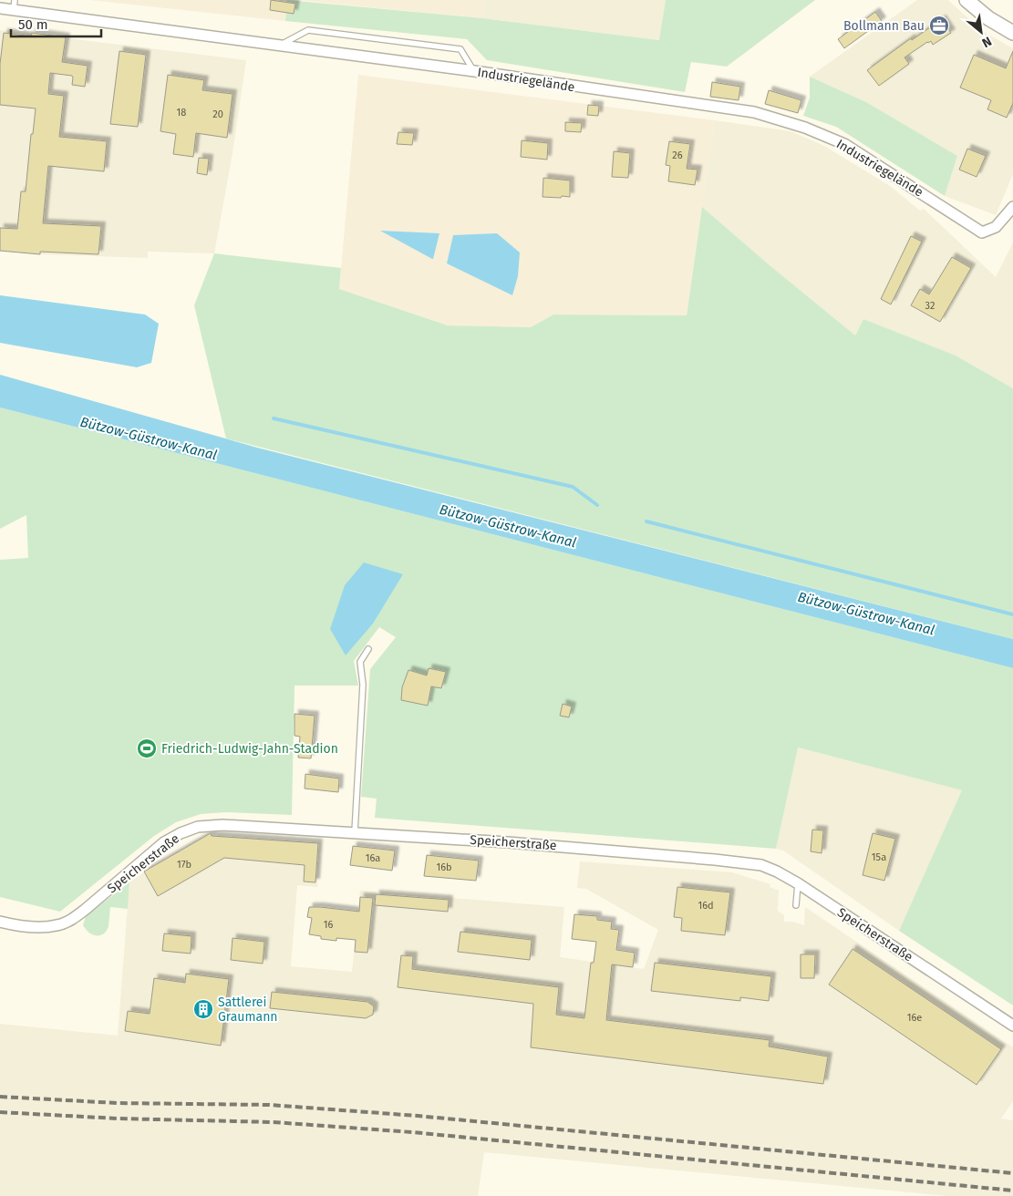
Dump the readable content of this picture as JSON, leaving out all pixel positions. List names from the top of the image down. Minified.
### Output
{"streets":{"street":["Industriegelände","Speicherstraße"]},"water":["Bützow-Güstrow-Kanal"],"places":{"office":["Bollmann Bau"],"sports":["Friedrich-Ludwig-Jahn-Stadion"],"building":["Sattlerei Graumann"]},"house_numbers":["18","20","26","32","15a","16a","17b","16b","16d","16","16e"],"scale_bar":"50 m","north":"bottom right"}
